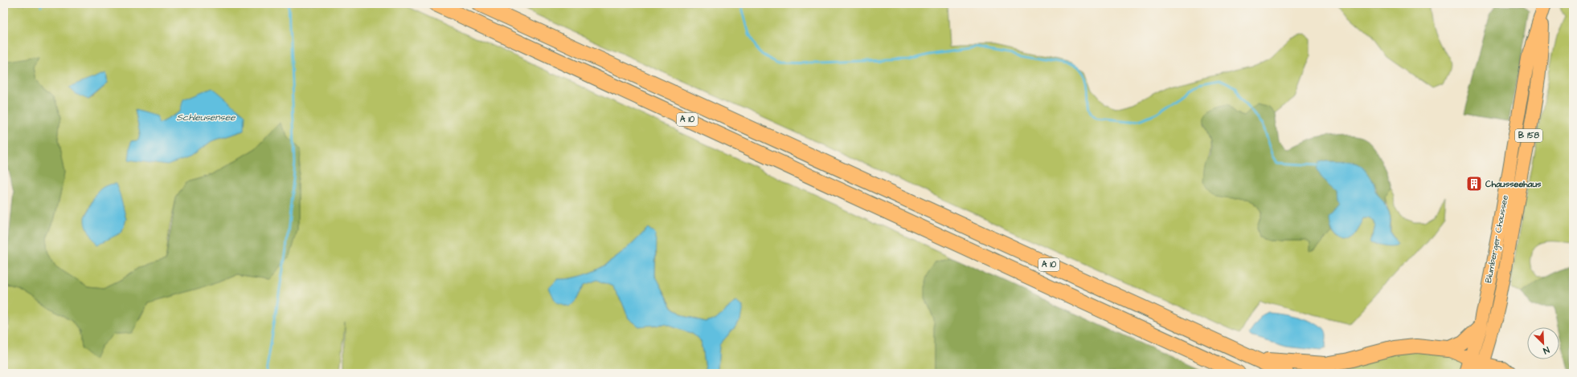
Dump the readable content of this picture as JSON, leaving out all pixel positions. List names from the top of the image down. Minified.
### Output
{"streets":{"highway":["A 10"],"main road":["B 158","Blumberger Chaussee"]},"water":["Schleusensee"],"places":{"building":["Chausseehaus"]},"north":"bottom right"}
